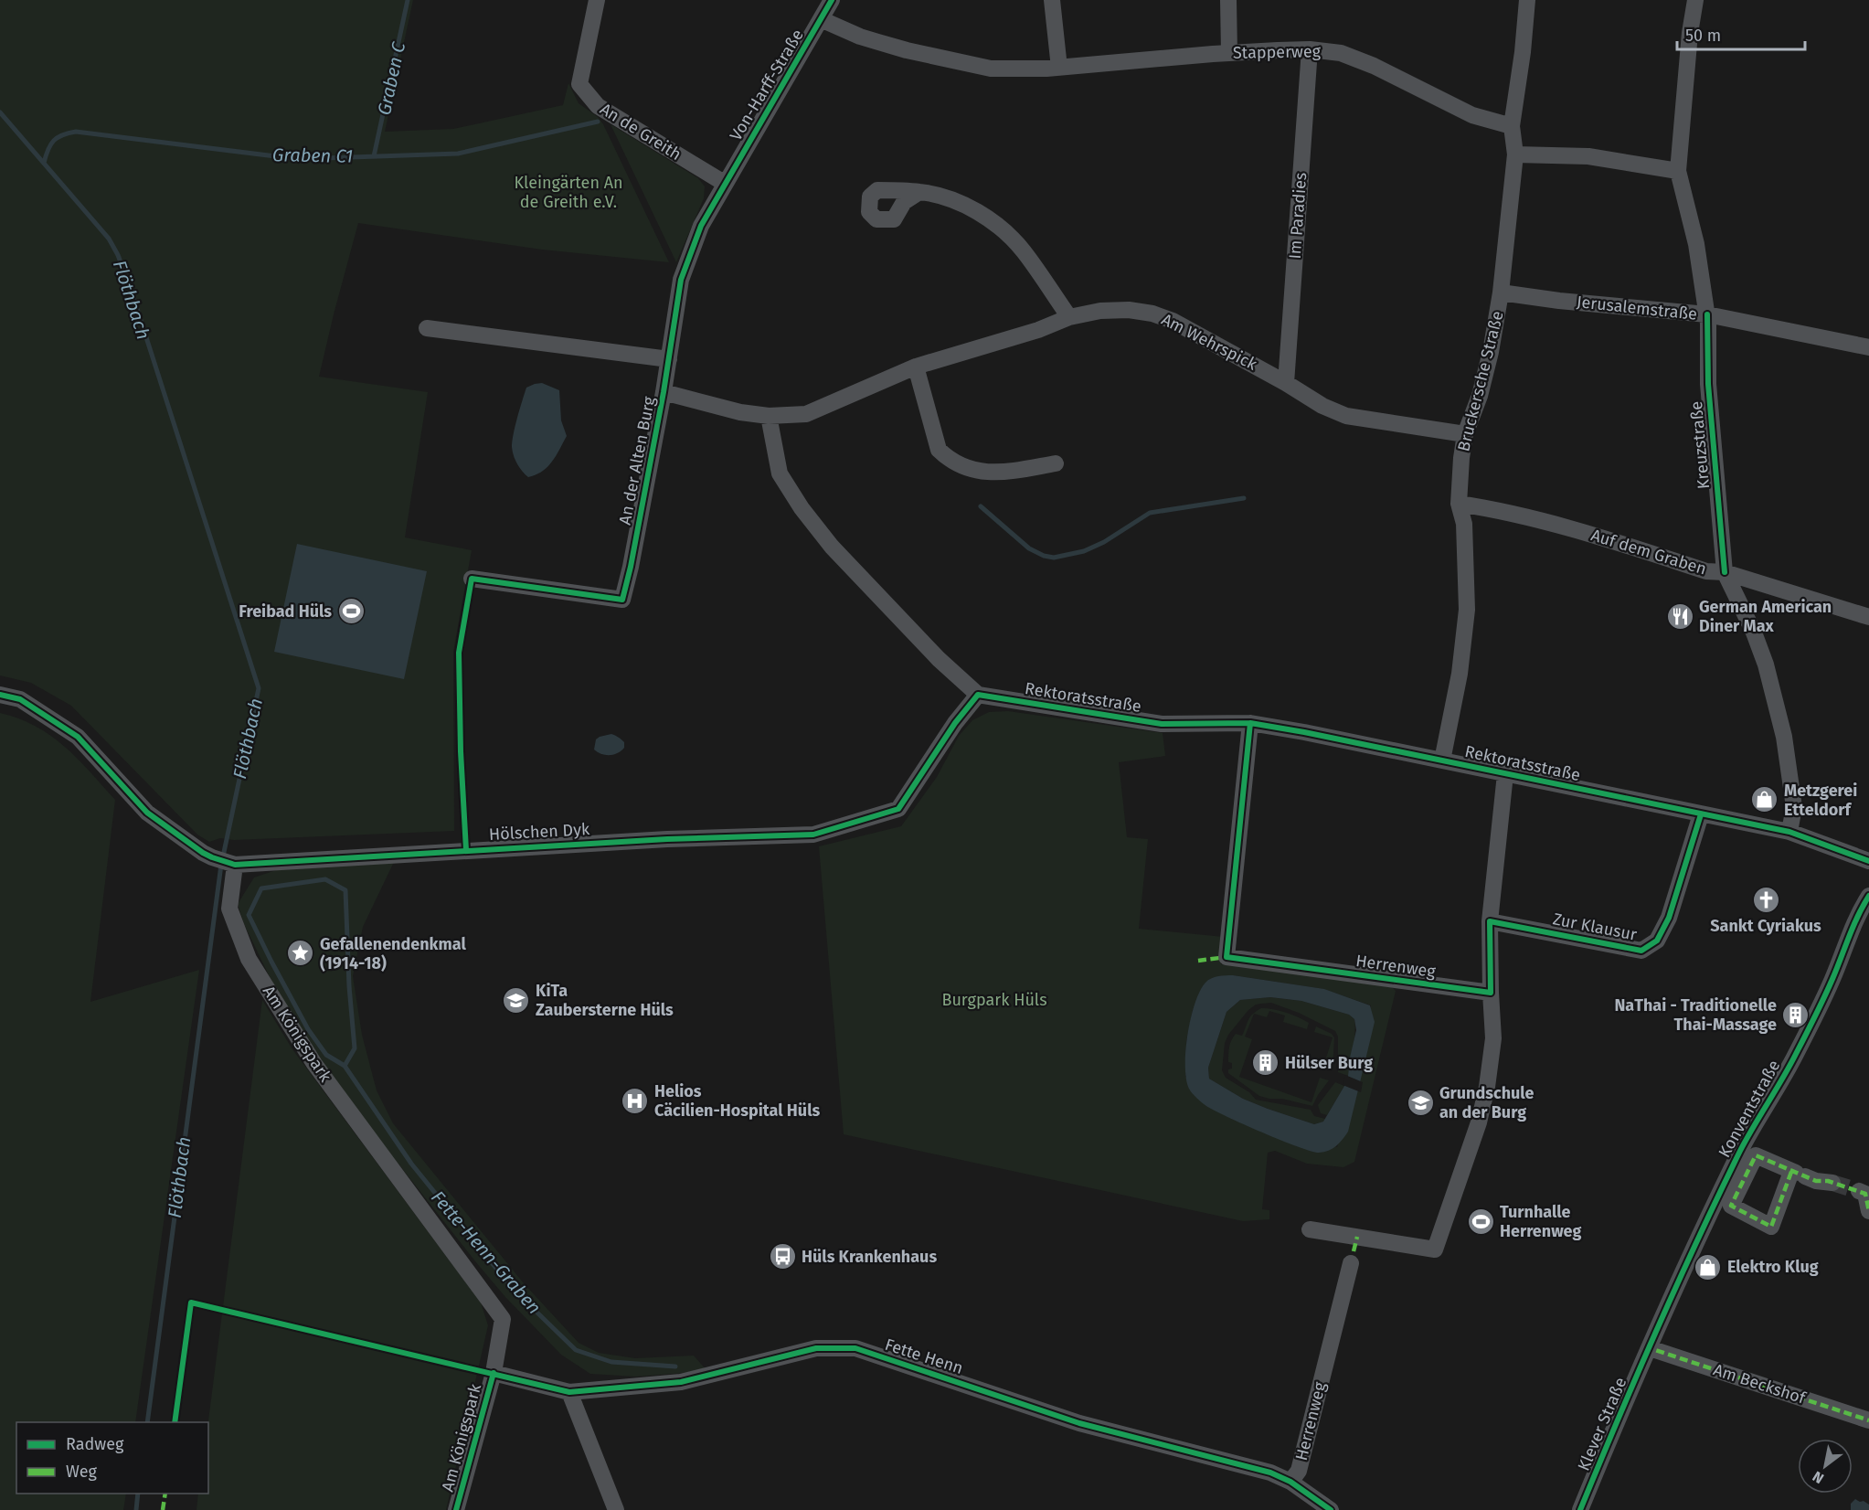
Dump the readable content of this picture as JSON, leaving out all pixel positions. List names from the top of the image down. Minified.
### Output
{"streets":{"street":["Stapperweg","Von-Harff-Straße","An de Greith","Im Paradies","Jerusalemstraße","Am Wehrspick","Bruckersche Straße","Kreuzstraße","An der Alten Burg","Auf dem Graben","Rektoratsstraße","Hölschen Dyk","Zur Klausur","Herrenweg","Am Königspark","Konventstraße","Fette Henn","Am Beckshof","Klever Straße"]},"crossings":[["Stapperweg","Von-Harff-Straße"],["Stapperweg","Im Paradies"],["Stapperweg","Bruckersche Straße"],["Von-Harff-Straße","An de Greith"],["Von-Harff-Straße","An der Alten Burg"],["An de Greith","An der Alten Burg"],["Im Paradies","Am Wehrspick"],["Jerusalemstraße","Bruckersche Straße"],["Jerusalemstraße","Kreuzstraße"],["Am Wehrspick","Bruckersche Straße"],["Am Wehrspick","An der Alten Burg"],["Bruckersche Straße","Auf dem Graben"],["Bruckersche Straße","Rektoratsstraße"],["Kreuzstraße","Auf dem Graben"],["Kreuzstraße","Rektoratsstraße"],["Rektoratsstraße","Hölschen Dyk"],["Rektoratsstraße","Zur Klausur"],["Rektoratsstraße","Herrenweg"],["Hölschen Dyk","Am Königspark"],["Herrenweg","Fette Henn"],["Am Königspark","Fette Henn"],["Konventstraße","Am Beckshof"],["Konventstraße","Klever Straße"],["Am Beckshof","Klever Straße"]],"water":["Graben C","Graben C1","Flöthbach","Fette-Henn-Graben"],"parks":["Kleingärten An de Greith e.V.","Burgpark Hüls"],"places":{"sports":["Freibad Hüls","Turnhalle Herrenweg"],"restaurant":["German American Diner Max"],"shop":["Metzgerei Etteldorf","Elektro Klug"],"church":["Sankt Cyriakus"],"place":["Gefallenendenkmal (1914-18)"],"school or university":["KiTa Zaubersterne Hüls","Grundschule an der Burg"],"building":["NaThai - Traditionelle Thai-Massage","Hülser Burg"],"hospital":["Helios Cäcilien-Hospital Hüls"],"bus stop":["Hüls Krankenhaus"]},"legend":["Radweg","Weg"],"scale_bar":"50 m","north":"bottom left"}
